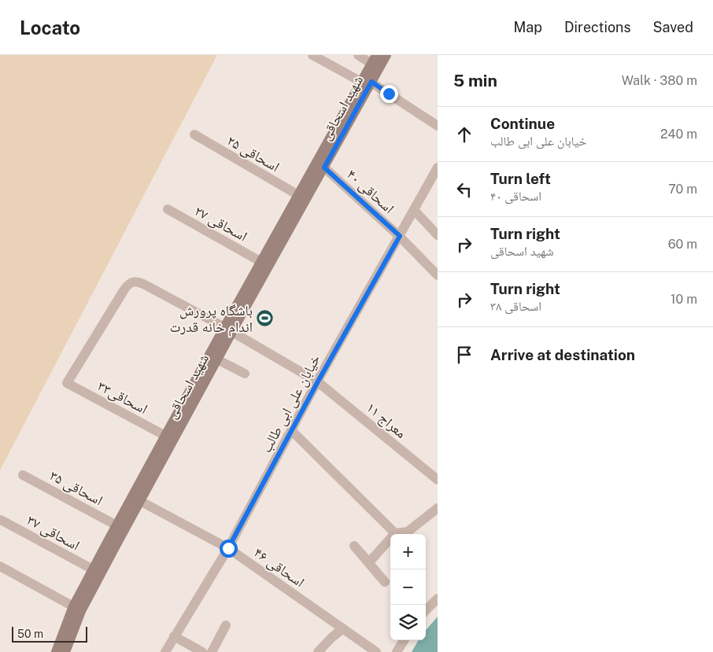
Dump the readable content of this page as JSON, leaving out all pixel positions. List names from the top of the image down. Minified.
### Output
{"streets":{"main road":["شهید اسحاقی"],"street":["اسحاقی ۲۵","اسحاقی ۴۰","اسحاقی ۲۷","اسحاقی۳۳","خیابان علی ابی طالب","معراج ۱۱","اسحاقی ۳۵","اسحاقی ۳۷","اسحاقی ۴۶"]},"crossings":[["شهید اسحاقی","اسحاقی ۲۵"],["شهید اسحاقی","اسحاقی ۴۰"],["شهید اسحاقی","اسحاقی ۲۷"],["شهید اسحاقی","اسحاقی۳۳"],["شهید اسحاقی","معراج ۱۱"],["شهید اسحاقی","اسحاقی ۳۵"],["شهید اسحاقی","اسحاقی ۳۷"],["شهید اسحاقی","اسحاقی ۴۶"],["اسحاقی ۴۰","خیابان علی ابی طالب"],["اسحاقی۳۳","معراج ۱۱"],["خیابان علی ابی طالب","معراج ۱۱"],["خیابان علی ابی طالب","اسحاقی ۴۶"]],"places":{"sports":["باشگاه پرورش اندام خانه قدرت"]},"scale_bar":"50 m","page":{"header":"Locato","nav":["Map","Directions","Saved"],"heading":["5 min","Walk · 380 m"],"list":[["Continue","خیابان علی ابی طالب","240 m"],["Turn left","اسحاقی ۴۰","70 m"],["Turn right","شهید اسحاقی","60 m"],["Turn right","اسحاقی ۳۸","10 m"],"Arrive at destination"],"map_buttons":["+","−"],"scale":"50 m"}}
